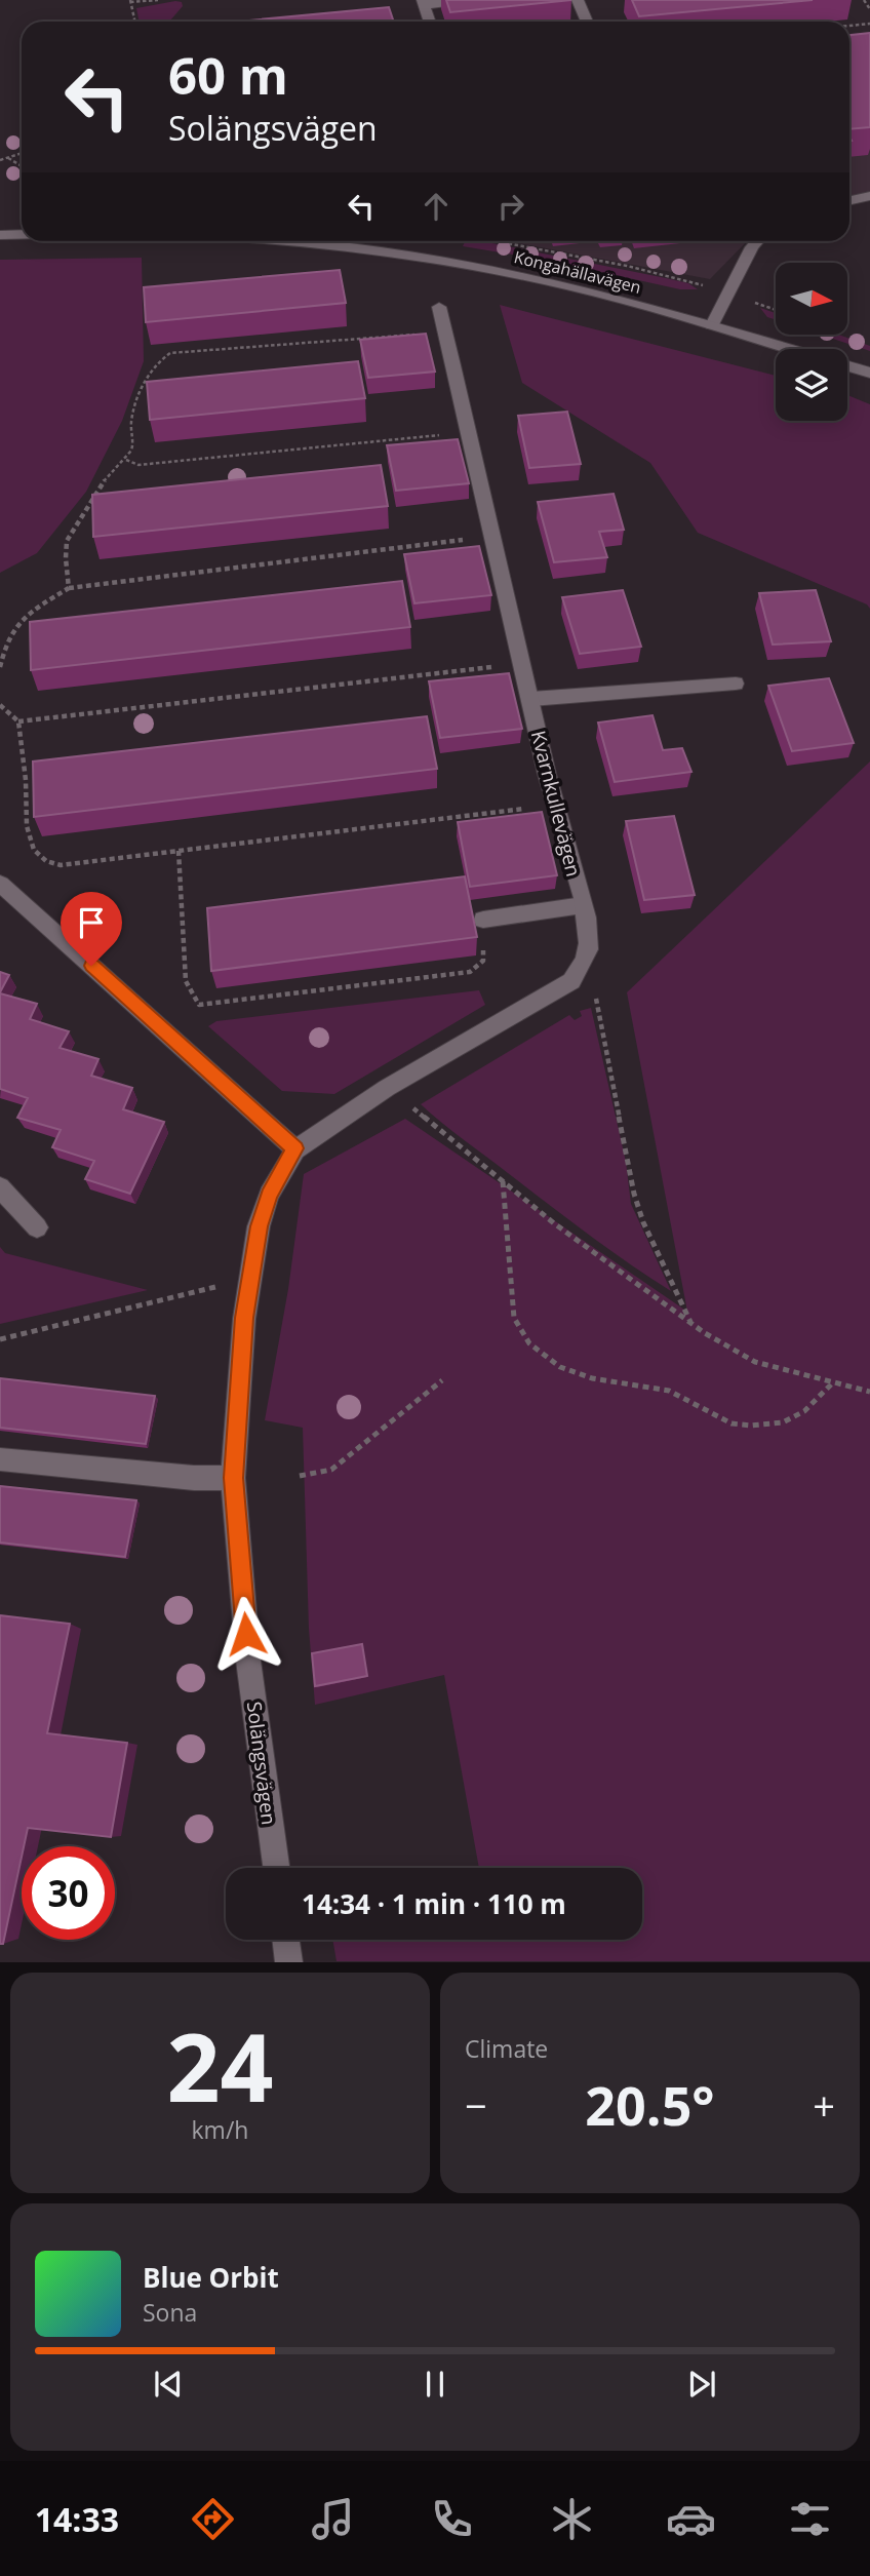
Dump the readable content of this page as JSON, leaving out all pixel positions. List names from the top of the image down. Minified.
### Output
{"streets":{"street":["Kongahällavägen","Kvarnkullevägen","Solängsvägen"]},"north":"right","page":{"turn":["60 m","Solängsvägen"],"limit":"30","trip":"14:34 · 1 min · 110 m","tile":[["24","km/h"],"Climate"],"heat":["−","20.5°","+"],"song":["Blue Orbit","Sona"],"tabs":"14:33"}}
